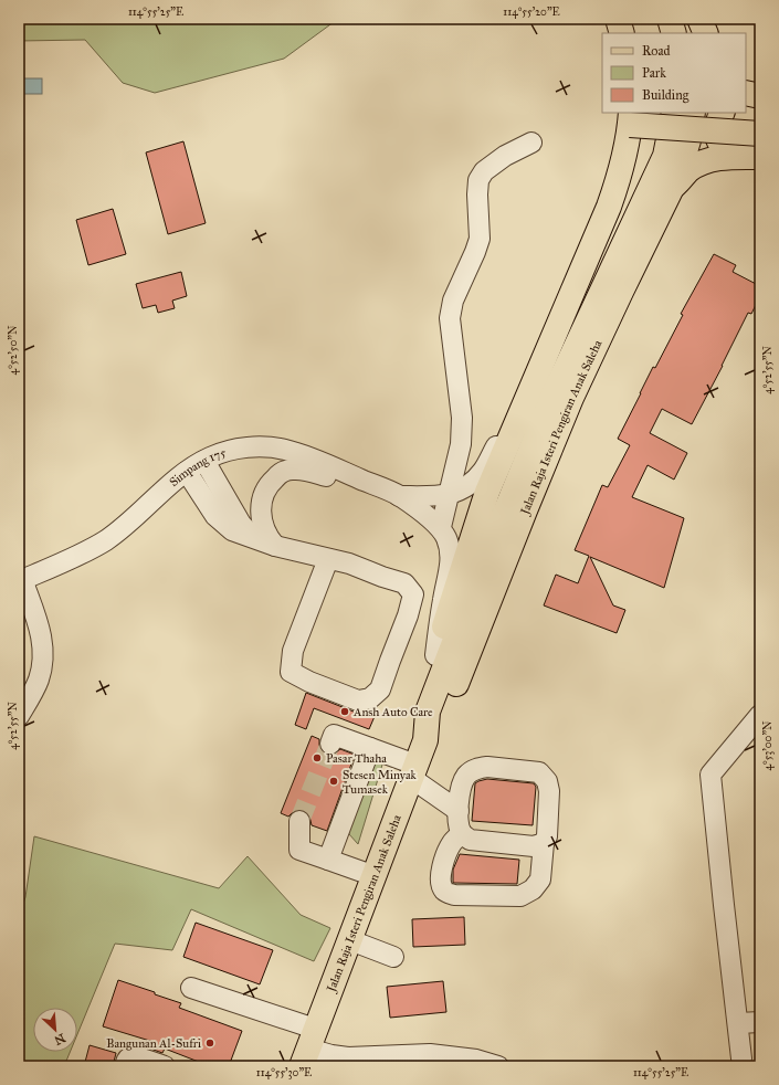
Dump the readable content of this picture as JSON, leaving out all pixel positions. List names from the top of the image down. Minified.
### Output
{"streets":{"main road":["Jalan Raja Isteri Pengiran Anak Saleha"],"street":["Simpang 175"]},"places":["Ansh Auto Care","Pasar Thaha","Stesen Minyak Tumasek","Bangunan Al-Sufri"],"legend":["Road","Park","Building"],"north":"bottom right","coordinates":["114°55'25\"E","114°55'20\"E","4°52'50\"N","4°52'55\"N","4°53'00\"N","114°55'30\"E"]}
